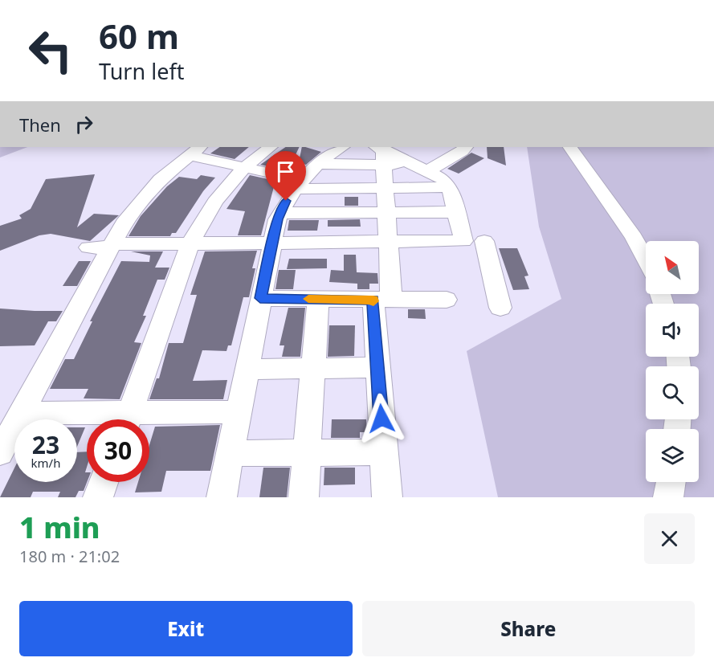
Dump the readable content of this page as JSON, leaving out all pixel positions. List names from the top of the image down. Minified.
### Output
{"north":"top left","page":{"turn":["60 m","Turn left"],"then":"Then","speed":"23 km/h","limit":"30","heading":["1 min","180 m · 21:02"],"buttons":["Exit","Share"]}}
